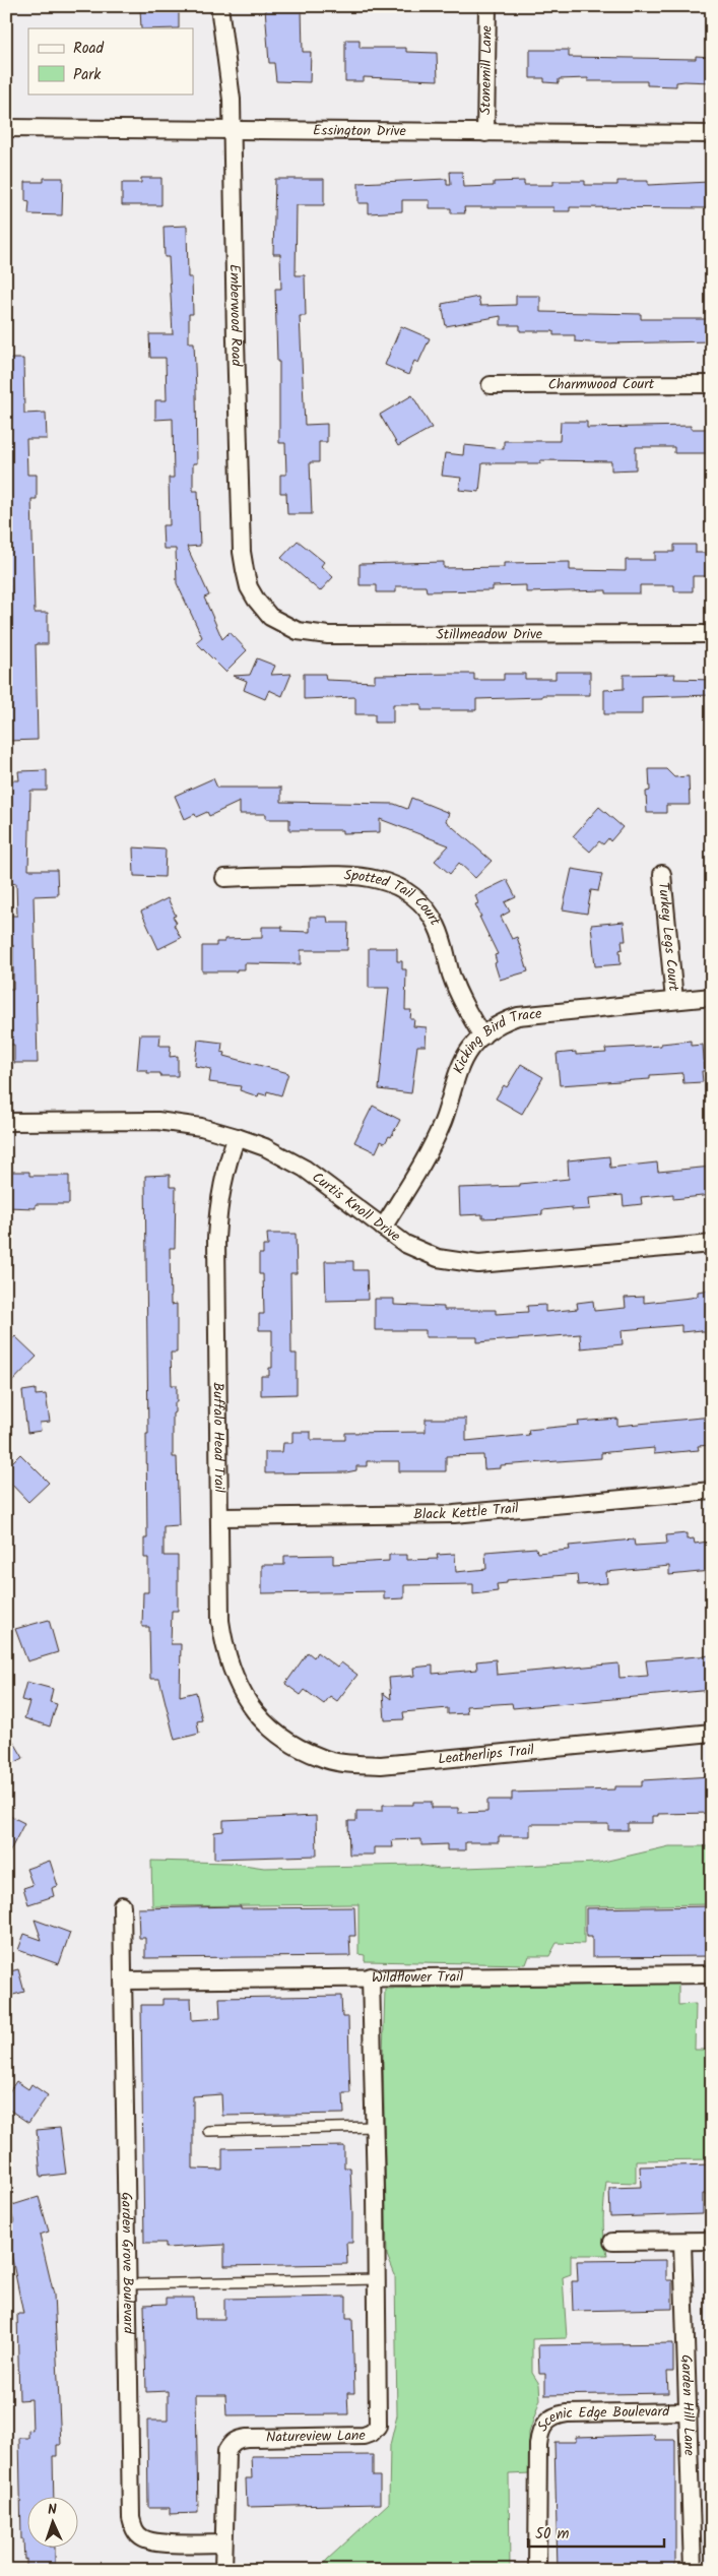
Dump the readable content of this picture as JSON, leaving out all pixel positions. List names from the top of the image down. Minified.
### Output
{"streets":{"street":["Stonemill Lane","Essington Drive","Emberwood Road","Charmwood Court","Stillmeadow Drive","Spotted Tail Court","Turkey Legs Court","Kicking Bird Trace","Curtis Knoll Drive","Buffalo Head Trail","Black Kettle Trail","Leatherlips Trail","Wildflower Trail","Garden Grove Boulevard","Garden Hill Lane","Scenic Edge Boulevard","Natureview Lane"]},"crossings":[["Stonemill Lane","Essington Drive"],["Essington Drive","Emberwood Road"],["Emberwood Road","Stillmeadow Drive"],["Spotted Tail Court","Kicking Bird Trace"],["Turkey Legs Court","Kicking Bird Trace"],["Kicking Bird Trace","Curtis Knoll Drive"],["Curtis Knoll Drive","Buffalo Head Trail"],["Buffalo Head Trail","Black Kettle Trail"],["Buffalo Head Trail","Leatherlips Trail"],["Wildflower Trail","Garden Grove Boulevard"],["Wildflower Trail","Natureview Lane"],["Garden Grove Boulevard","Natureview Lane"],["Garden Hill Lane","Scenic Edge Boulevard"]],"legend":["Road","Park"],"scale_bar":"50 m","north":"top"}
